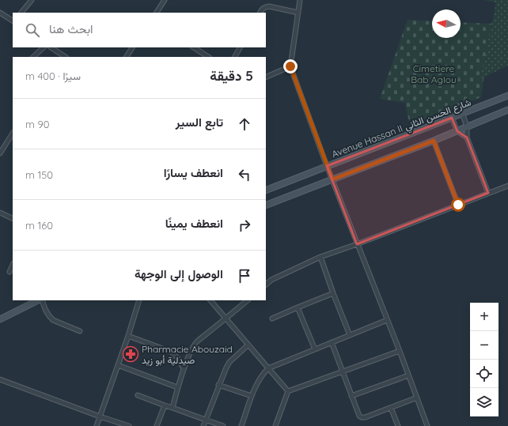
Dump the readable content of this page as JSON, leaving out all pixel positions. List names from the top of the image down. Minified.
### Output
{"streets":{"street":["Avenue Hassan II شارع الحسن الثاني"]},"parks":["Cimetiere Bab Aglou"],"places":{"pharmacy":["Pharmacie Abouzaid صيدلية أبو زيد"]},"north":"left","page":{"search":"ابحث هنا","heading":["5 دقيقة","سيرًا · 400 m"],"list":[["تابع السير","90 m"],["انعطف يسارًا","150 m"],["انعطف يمينًا","160 m"],"الوصول إلى الوجهة"],"map_buttons":["+","−"]}}
